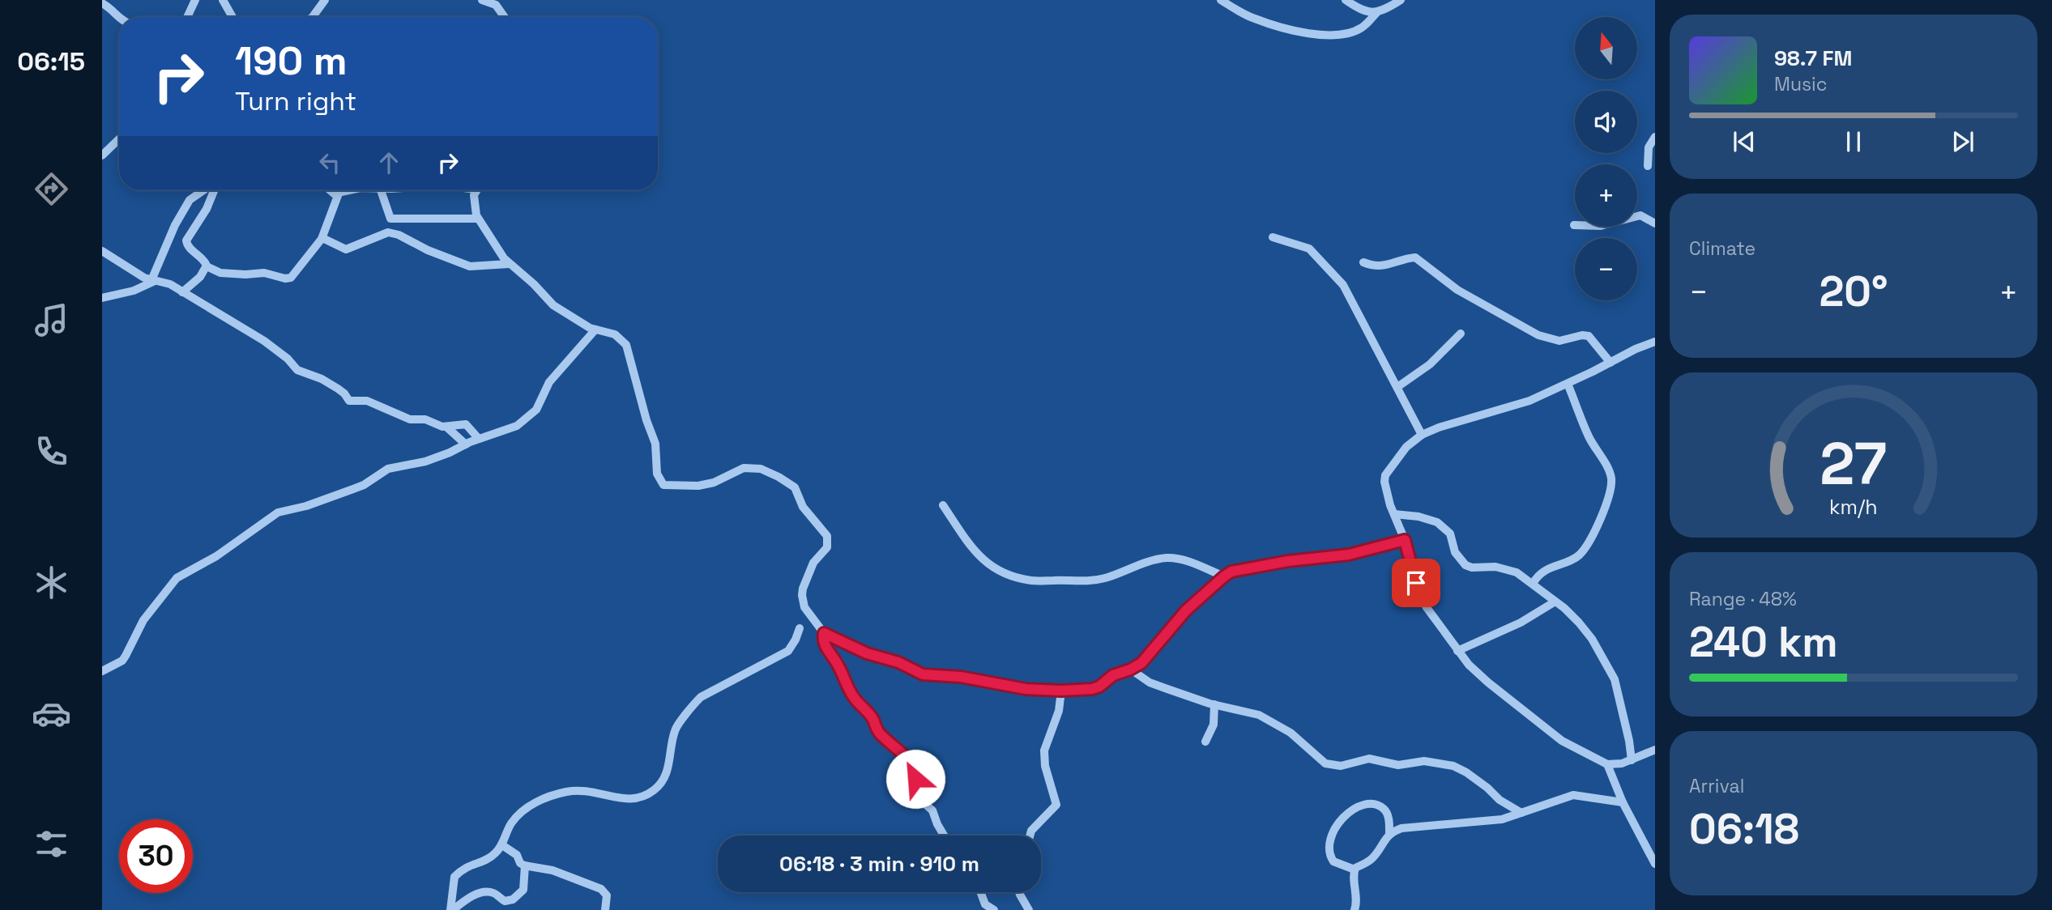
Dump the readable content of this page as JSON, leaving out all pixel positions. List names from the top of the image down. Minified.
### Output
{"north":"top","page":{"tabs":"06:15","map_buttons":["+","−"],"turn":["190 m","Turn right"],"song":["98.7 FM","Music"],"tile":["Climate",["Range · 48%","240 km"],["Arrival","06:18"]],"heat":["−","20°","+"],"limit":"30","trip":"06:18 · 3 min · 910 m","gauge":["27","km/h"]}}
